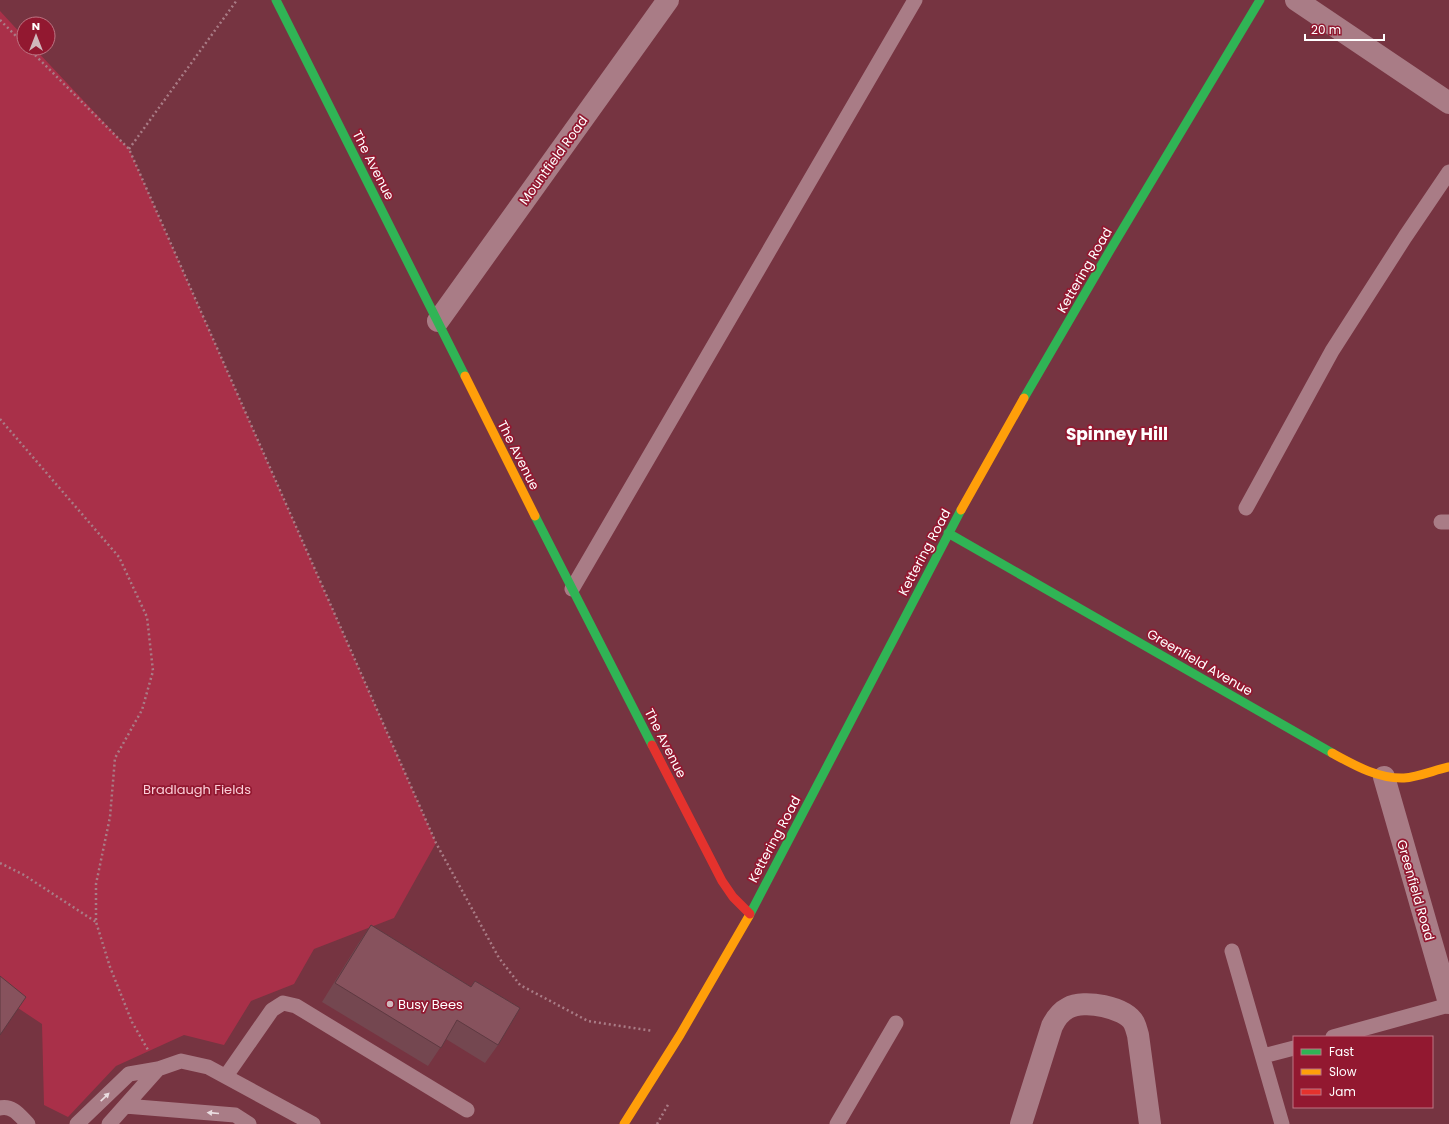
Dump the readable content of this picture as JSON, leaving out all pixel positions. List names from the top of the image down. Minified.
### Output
{"streets":{"street":["Mountfield Road","The Avenue","Kettering Road","Greenfield Avenue","Greenfield Road"]},"crossings":[["Mountfield Road","The Avenue"],["The Avenue","Kettering Road"],["Kettering Road","Greenfield Avenue"],["Greenfield Avenue","Greenfield Road"]],"districts":["Spinney Hill"],"parks":["Bradlaugh Fields"],"places":["Busy Bees"],"legend":["Fast","Slow","Jam"],"scale_bar":"20 m","north":"top"}
